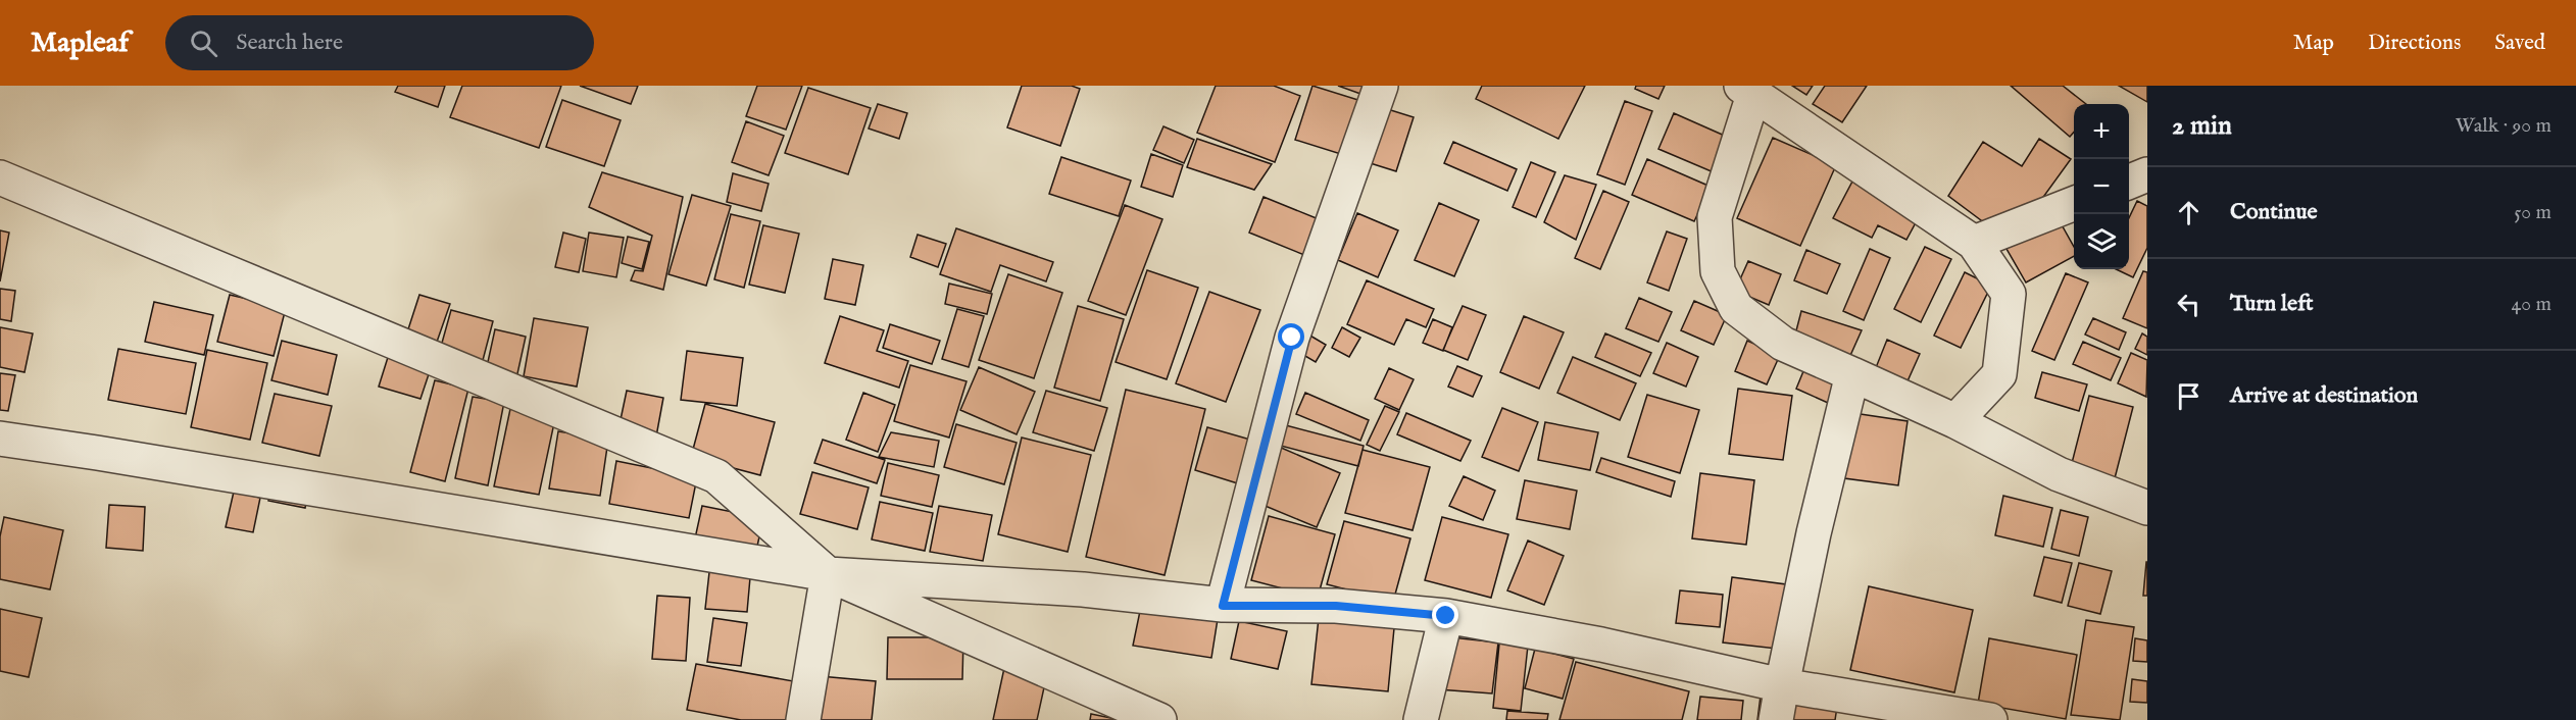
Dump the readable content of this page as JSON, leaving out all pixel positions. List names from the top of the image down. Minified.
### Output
{"page":{"header":"Mapleaf","search":"Search here","nav":["Map","Directions","Saved"],"heading":["2 min","Walk · 90 m"],"map_buttons":["+","−"],"list":[["Continue","50 m"],["Turn left","40 m"],"Arrive at destination"]}}
